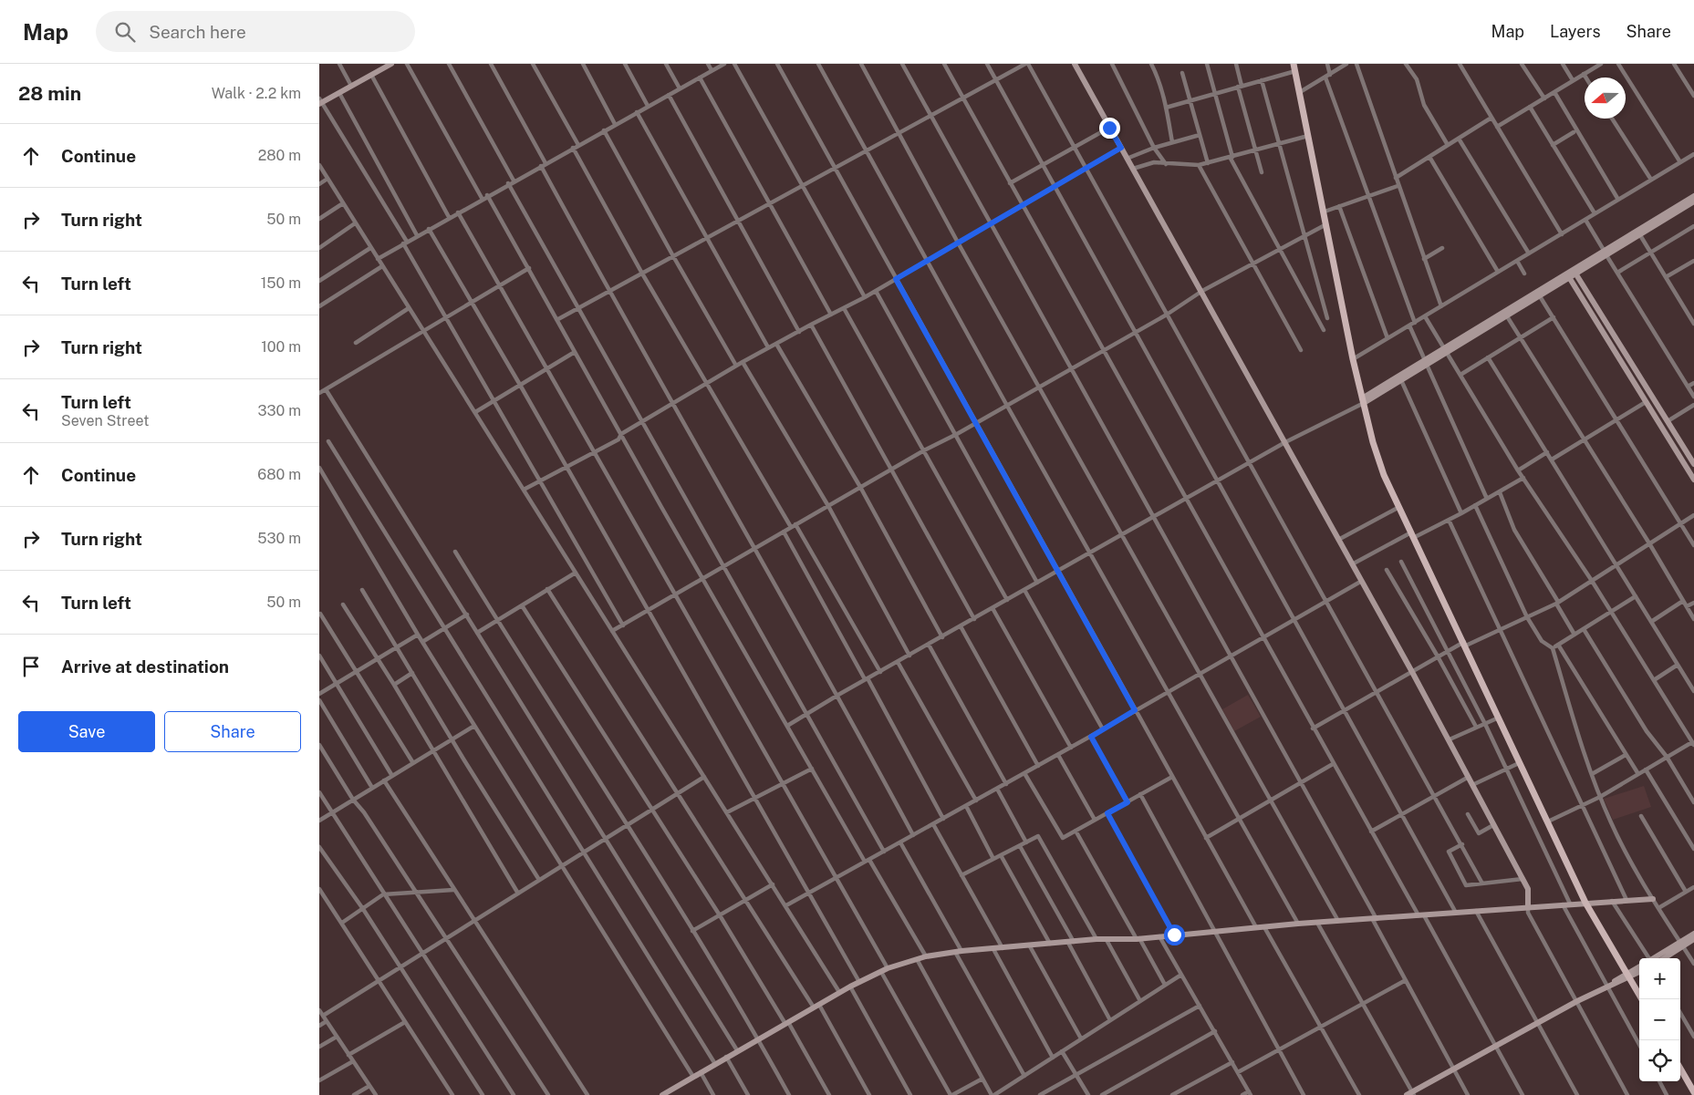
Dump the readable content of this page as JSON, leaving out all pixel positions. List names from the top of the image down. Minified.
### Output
{"north":"left","page":{"header":"Map","search":"Search here","nav":["Map","Layers","Share"],"heading":["28 min","Walk · 2.2 km"],"list":[["Continue","280 m"],["Turn right","50 m"],["Turn left","150 m"],["Turn right","100 m"],["Turn left","Seven Street","330 m"],["Continue","680 m"],["Turn right","530 m"],["Turn left","50 m"],"Arrive at destination"],"buttons":["Save","Share"],"map_buttons":["+","−"]}}
